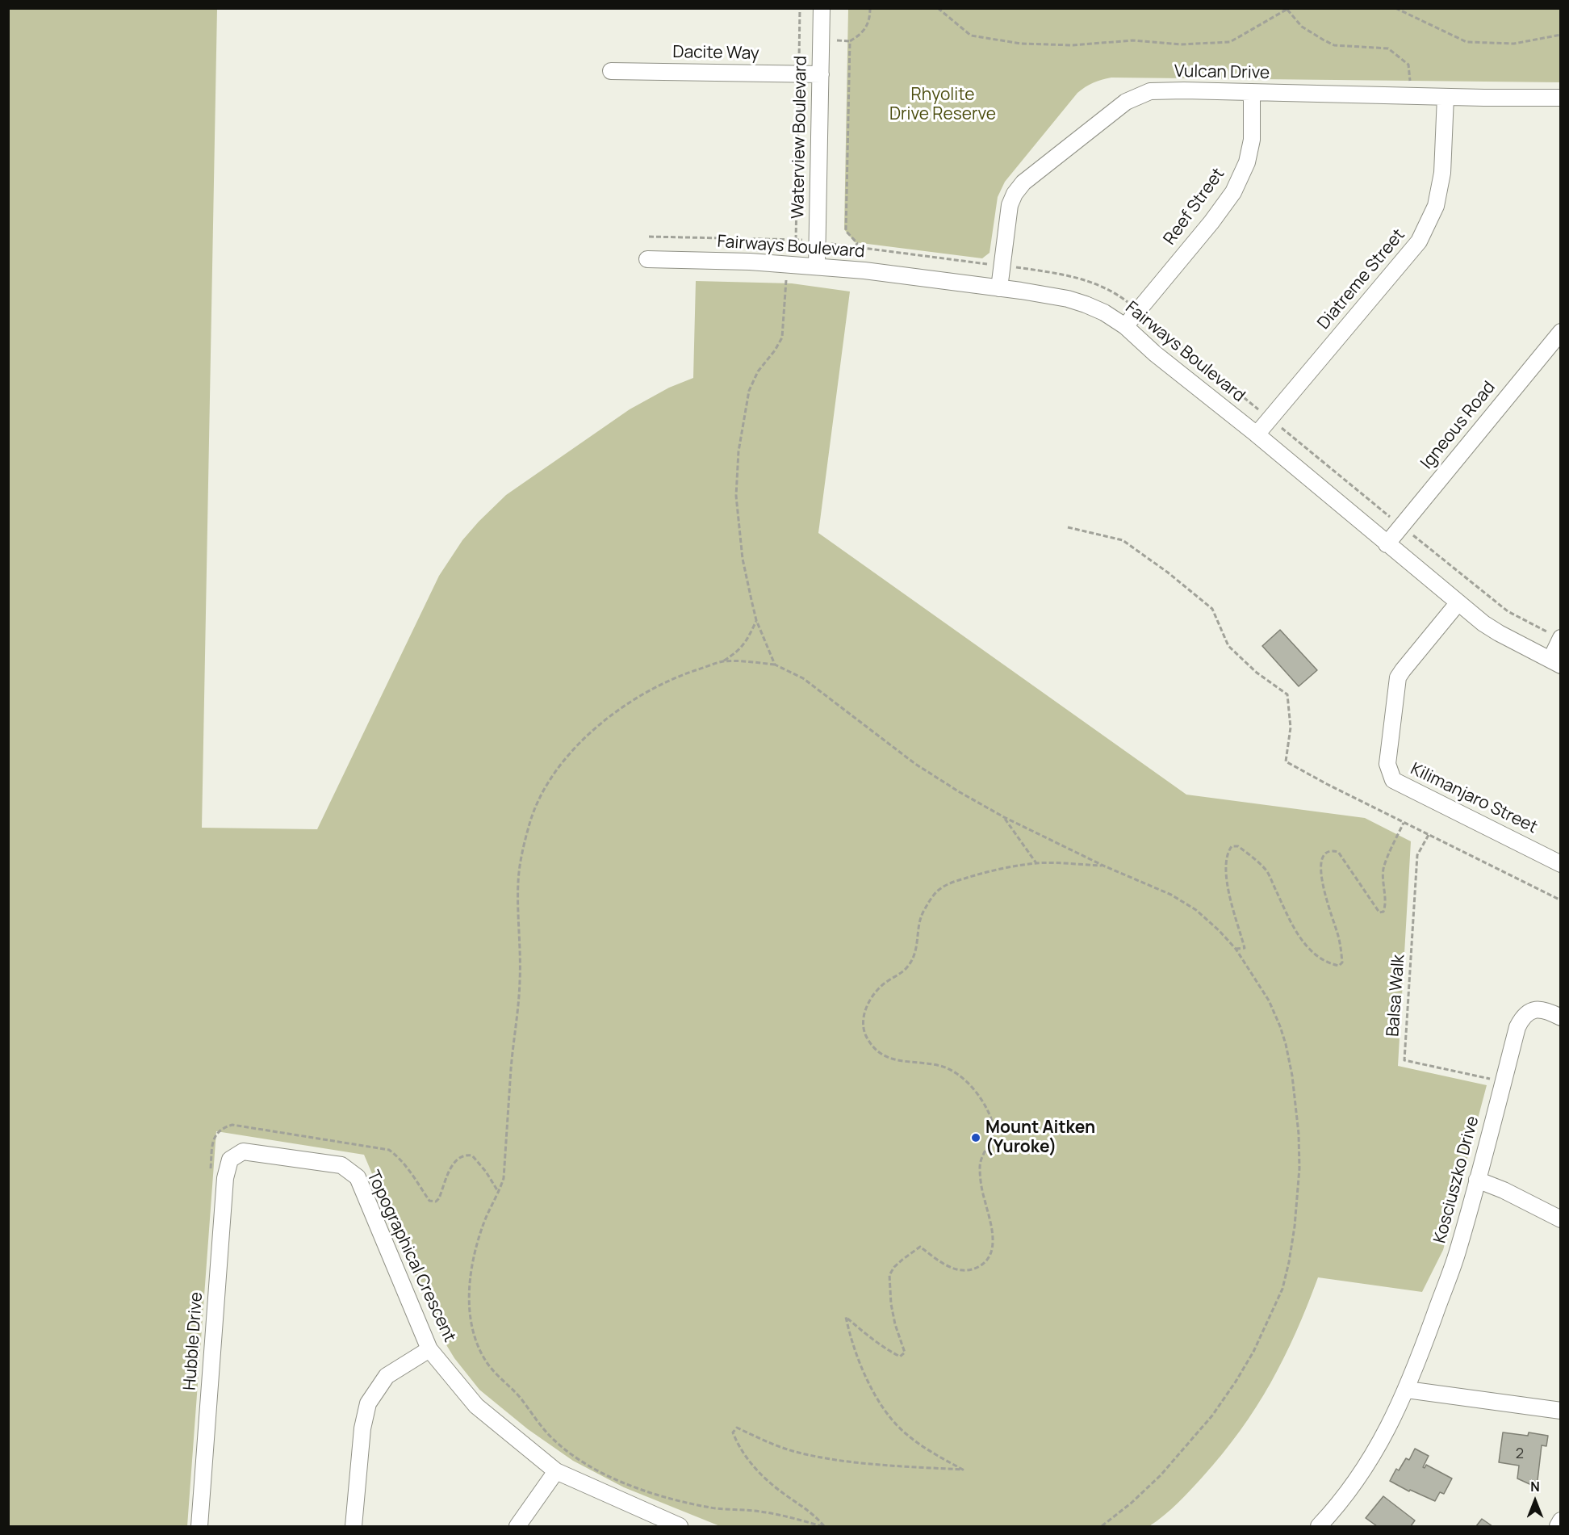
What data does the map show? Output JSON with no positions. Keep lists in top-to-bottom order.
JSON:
{
  "streets": {
    "street": [
      "Dacite Way",
      "Vulcan Drive",
      "Waterview Boulevard",
      "Reef Street",
      "Fairways Boulevard",
      "Diatreme Street",
      "Igneous Road",
      "Kilimanjaro Street",
      "Kosciuszko Drive",
      "Topographical Crescent",
      "Hubble Drive"
    ],
    "path": ["Balsa Walk"]
  },
  "crossings": [
    ["Dacite Way", "Waterview Boulevard"],
    ["Vulcan Drive", "Reef Street"],
    ["Vulcan Drive", "Fairways Boulevard"],
    ["Vulcan Drive", "Diatreme Street"],
    ["Waterview Boulevard", "Fairways Boulevard"],
    ["Reef Street", "Fairways Boulevard"],
    ["Fairways Boulevard", "Diatreme Street"],
    ["Fairways Boulevard", "Igneous Road"],
    ["Fairways Boulevard", "Kilimanjaro Street"],
    ["Balsa Walk", "Kosciuszko Drive"],
    ["Topographical Crescent", "Hubble Drive"]
  ],
  "parks": ["Rhyolite Drive Reserve"],
  "places": ["Mount Aitken (Yuroke)"],
  "house_numbers": ["2"],
  "north": "top"
}
